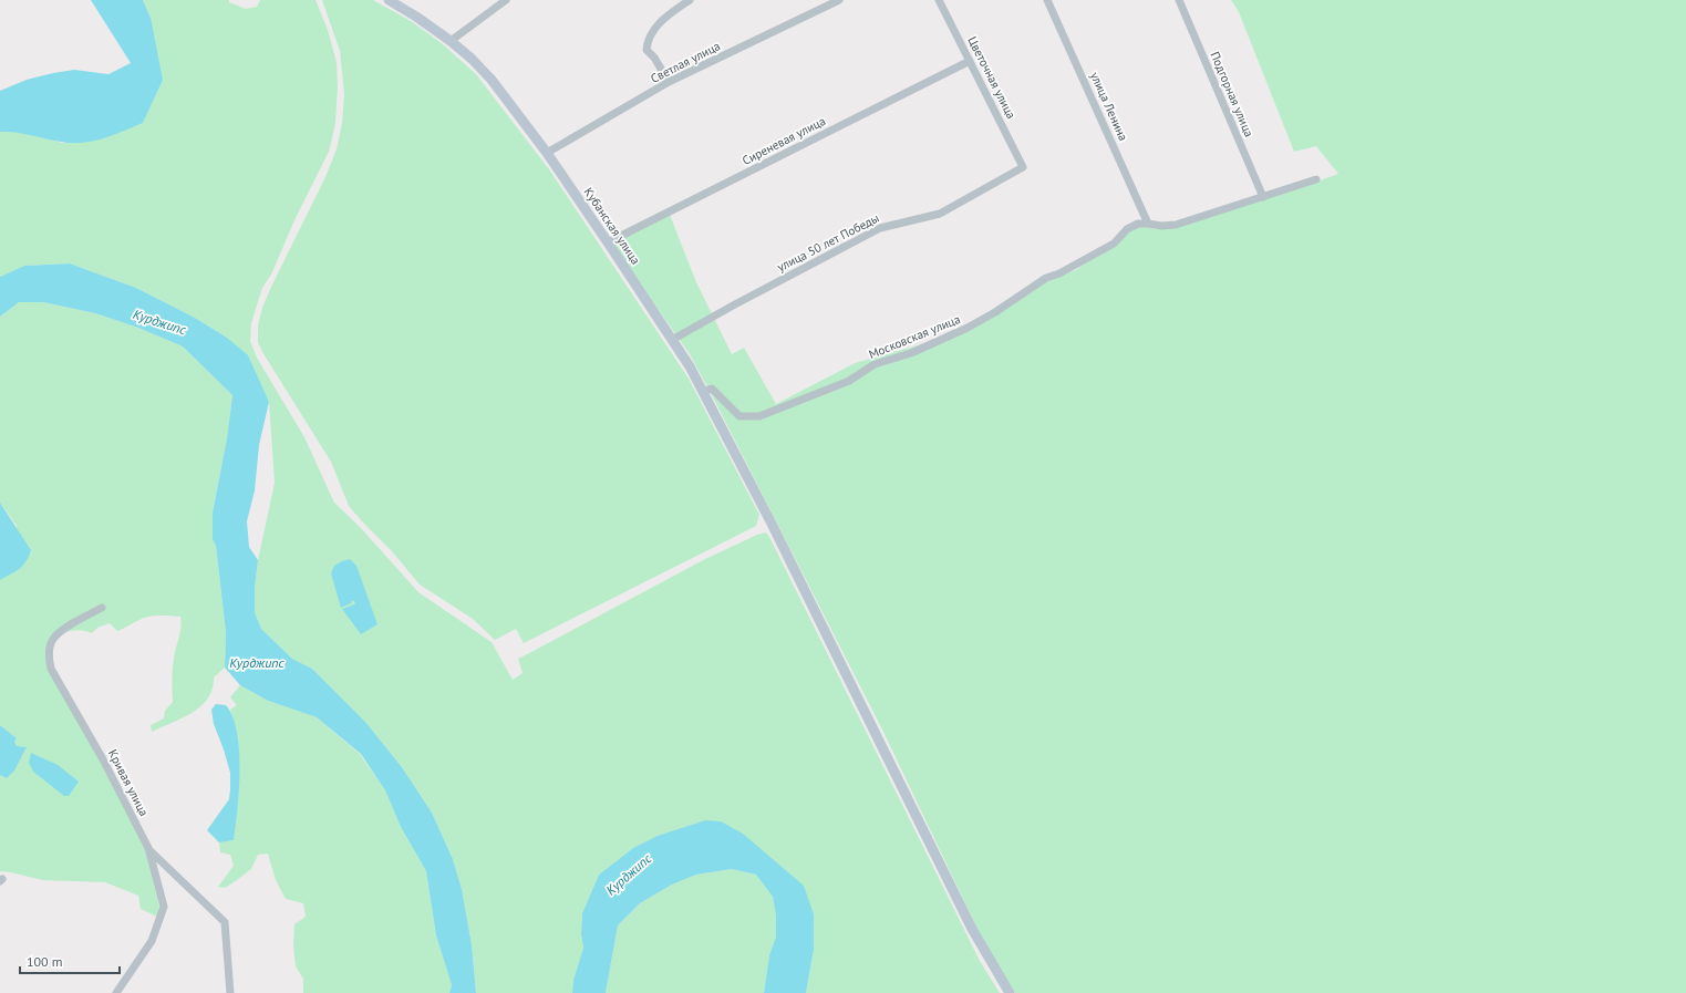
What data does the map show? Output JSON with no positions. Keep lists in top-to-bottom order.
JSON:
{
  "streets": {
    "main road": ["Кубанская улица"],
    "street": [
      "Светлая улица",
      "Цветочная улица",
      "Подгорная улица",
      "улица Ленина",
      "Сиреневая улица",
      "улица 50 лет Победы",
      "Московская улица",
      "Кривая улица"
    ]
  },
  "crossings": [
    ["Светлая улица", "Кубанская улица"],
    ["Цветочная улица", "Сиреневая улица"],
    ["Цветочная улица", "улица 50 лет Победы"],
    ["Подгорная улица", "Московская улица"],
    ["улица Ленина", "Московская улица"],
    ["Сиреневая улица", "Кубанская улица"],
    ["Кубанская улица", "улица 50 лет Победы"],
    ["Кубанская улица", "Московская улица"]
  ],
  "water": ["Курджипс"],
  "scale_bar": "100 m"
}
